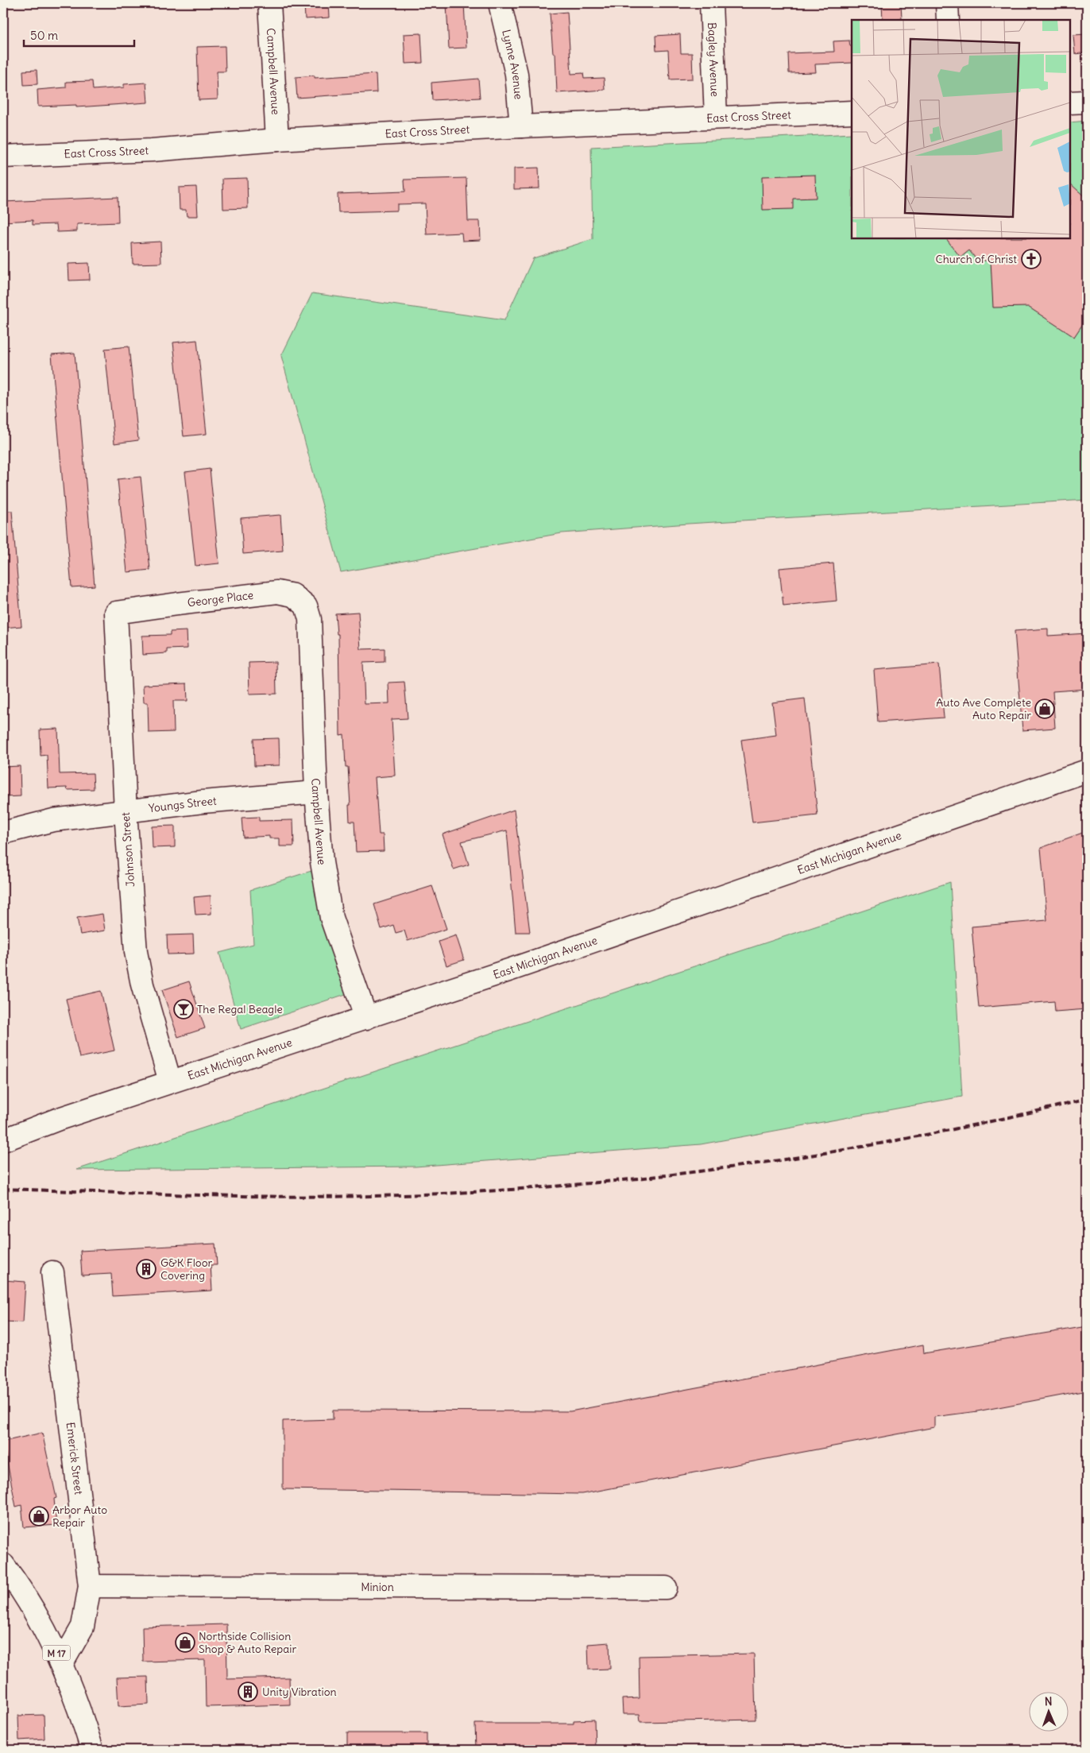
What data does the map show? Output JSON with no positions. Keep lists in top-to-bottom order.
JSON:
{
  "streets": {
    "street": [
      "Bagley Avenue",
      "Lynne Avenue",
      "Campbell Avenue",
      "East Cross Street",
      "George Place",
      "Youngs Street",
      "Johnson Street",
      "East Michigan Avenue",
      "Emerick Street",
      "Minion",
      "M 17"
    ]
  },
  "crossings": [
    ["Bagley Avenue", "East Cross Street"],
    ["Lynne Avenue", "East Cross Street"],
    ["Campbell Avenue", "East Cross Street"],
    ["Campbell Avenue", "George Place"],
    ["Campbell Avenue", "Youngs Street"],
    ["Campbell Avenue", "East Michigan Avenue"],
    ["George Place", "Johnson Street"],
    ["Youngs Street", "Johnson Street"],
    ["Johnson Street", "East Michigan Avenue"],
    ["Emerick Street", "Minion"],
    ["Emerick Street", "M 17"]
  ],
  "places": {
    "church": ["Church of Christ"],
    "shop": ["Auto Ave Complete Auto Repair", "Arbor Auto Repair", "Northside Collision Shop & Auto Repair"],
    "bar": ["The Regal Beagle"],
    "building": ["G&K Floor Covering", "Unity Vibration"]
  },
  "scale_bar": "50 m",
  "north": "top"
}
